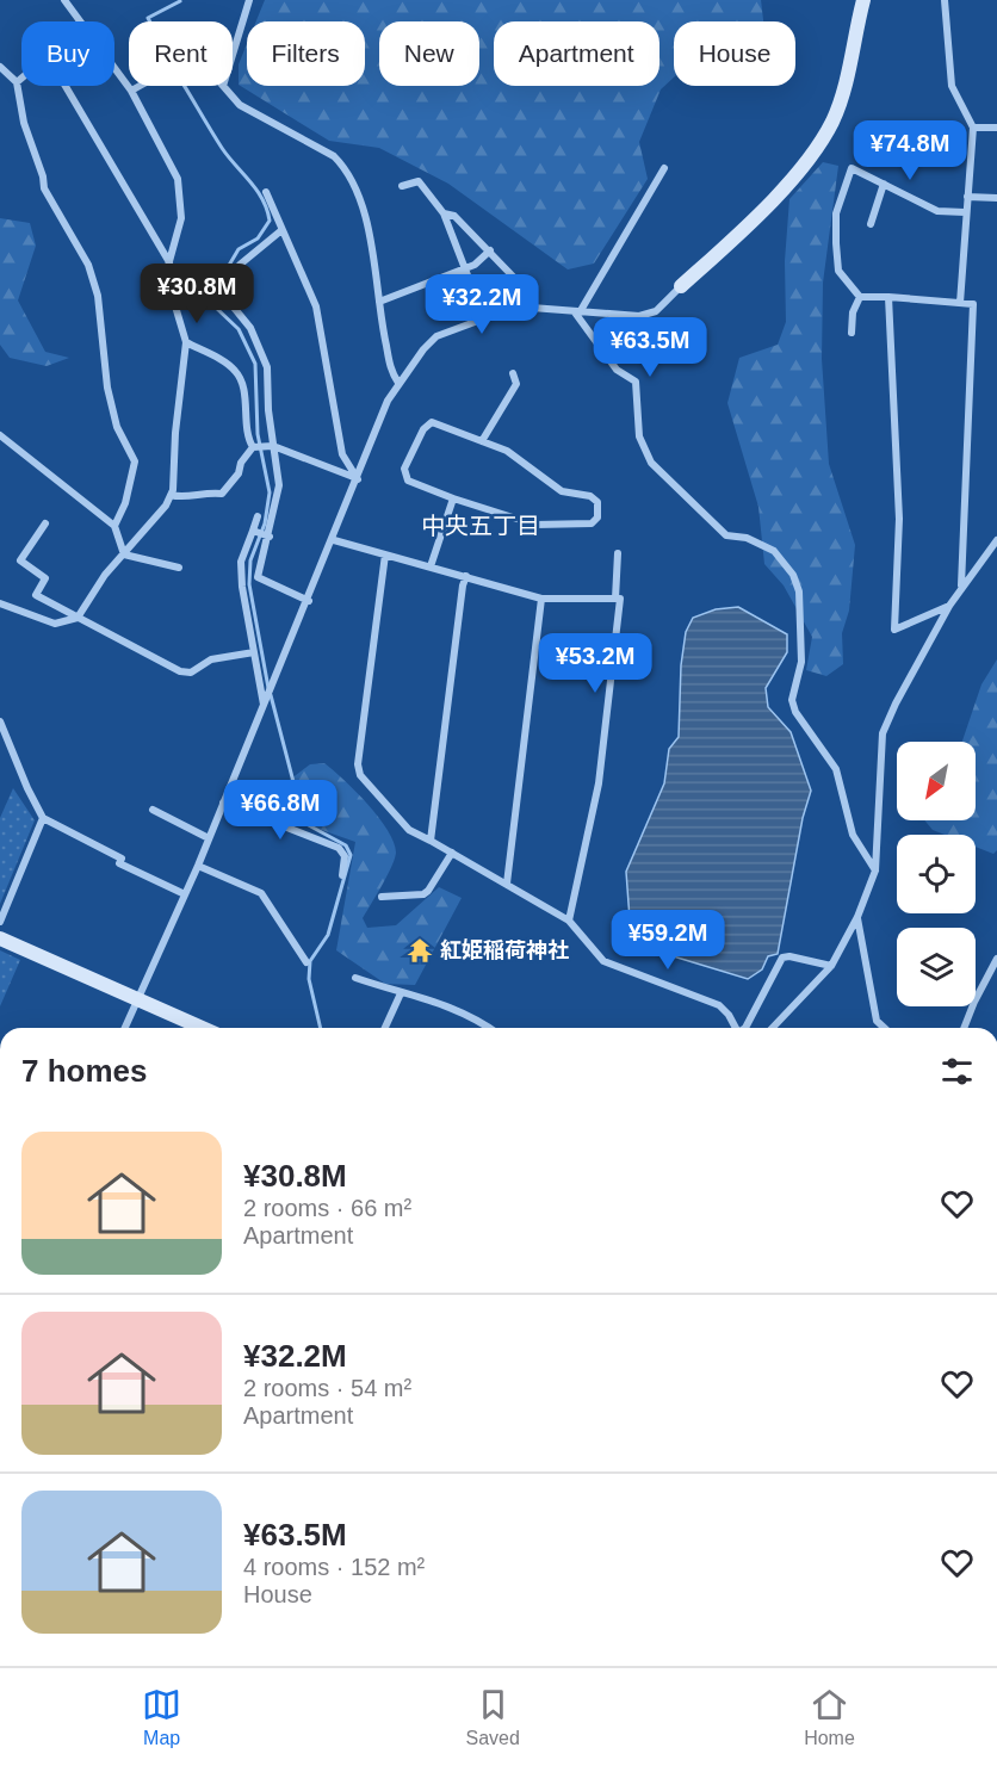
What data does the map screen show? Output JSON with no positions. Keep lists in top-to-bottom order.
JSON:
{
  "districts": ["中央五丁目"],
  "places": {
    "temple": ["紅姫稲荷神社"]
  },
  "north": "bottom left",
  "page": {
    "chip": [
      "Buy",
      "Rent",
      "Filters",
      "New",
      "Apartment",
      "House"
    ],
    "price": [
      "¥74.8M",
      "¥30.8M",
      "¥32.2M",
      "¥63.5M",
      "¥53.2M",
      "¥66.8M",
      "¥59.2M"
    ],
    "heading": "7 homes",
    "list": [
      {
        "name": "¥30.8M",
        "note": "2 rooms · 66 m² · Apartment"
      },
      {
        "name": "¥32.2M",
        "note": "2 rooms · 54 m² · Apartment"
      },
      {
        "name": "¥63.5M",
        "note": "4 rooms · 152 m² · House"
      }
    ],
    "tabs": ["Map", "Saved", "Home"]
  }
}
